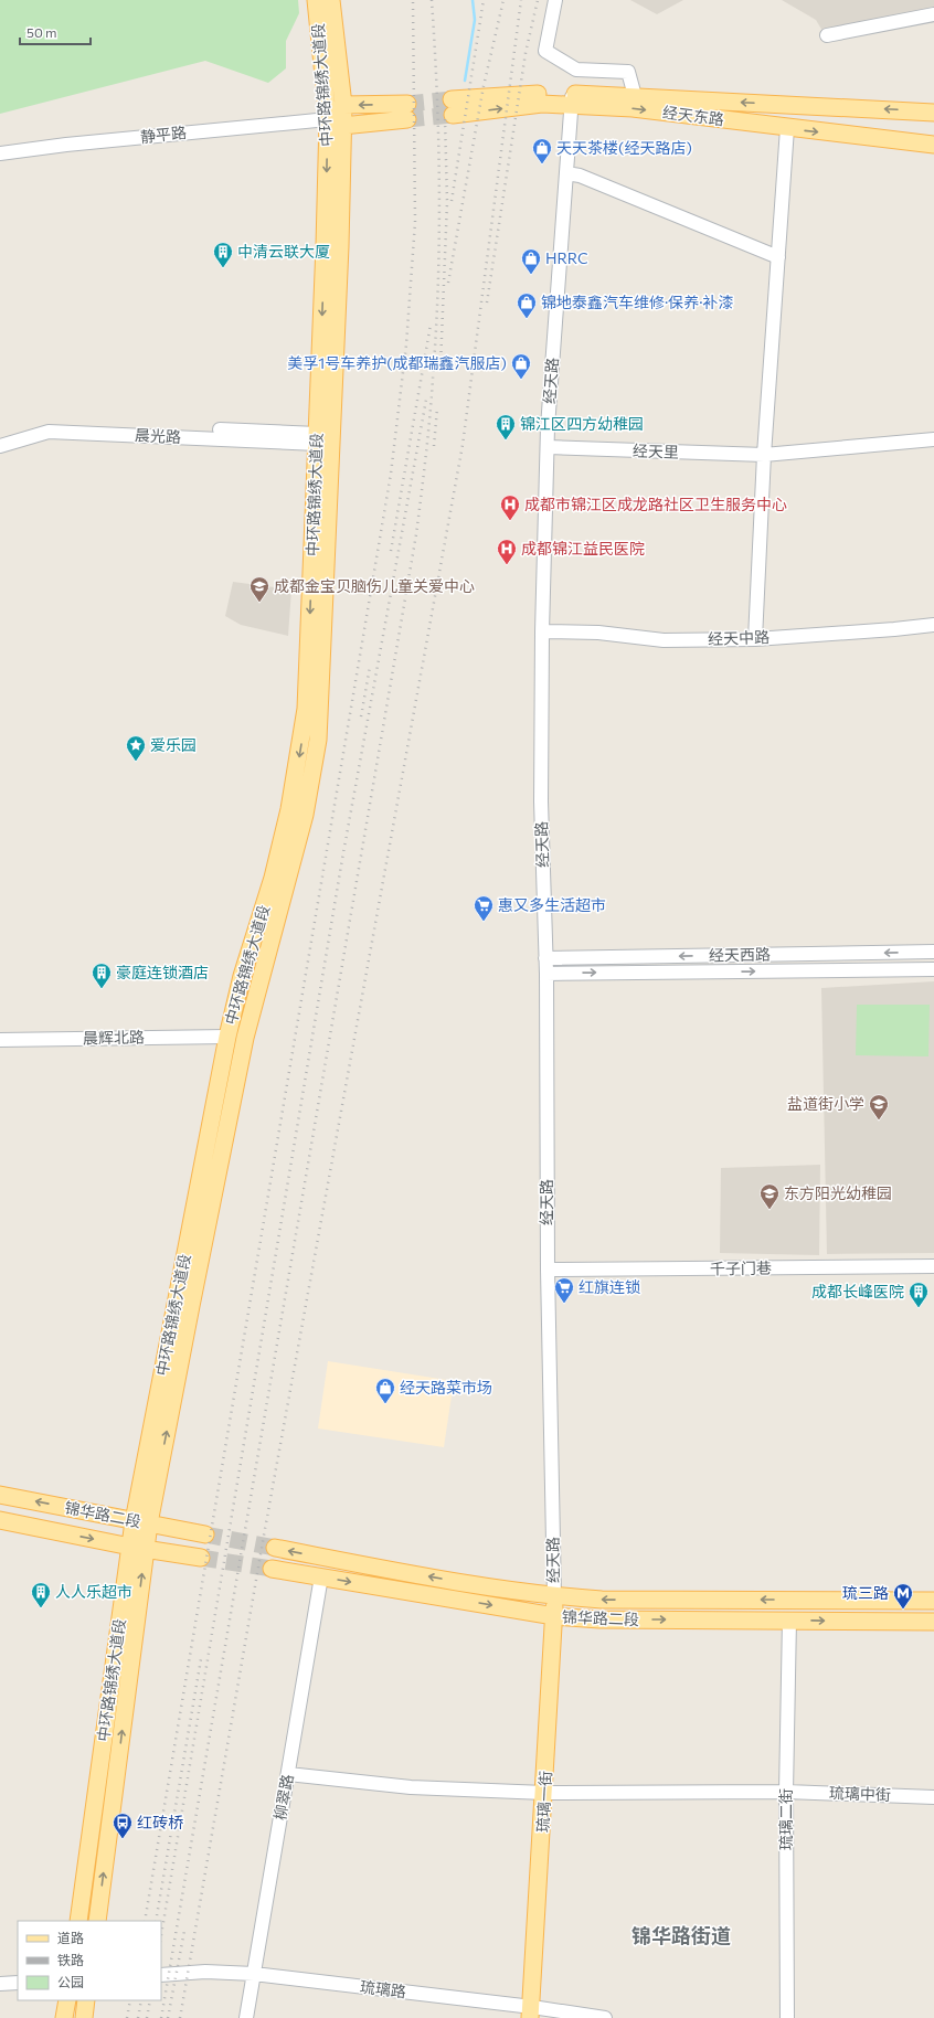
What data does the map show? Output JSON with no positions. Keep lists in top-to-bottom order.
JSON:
{
  "streets": {
    "main road": [
      "中环路锦绣大道段",
      "经天东路",
      "锦华路二段",
      "琉璃一街"
    ],
    "street": [
      "静平路",
      "经天路",
      "晨光路",
      "经天里",
      "经天中路",
      "经天西路",
      "晨辉北路",
      "千子门巷",
      "琉璃中街",
      "柳翠路",
      "琉璃二街",
      "琉璃路"
    ]
  },
  "crossings": [
    ["中环路锦绣大道段", "静平路"],
    ["中环路锦绣大道段", "晨光路"],
    ["中环路锦绣大道段", "晨辉北路"],
    ["中环路锦绣大道段", "锦华路二段"],
    ["经天东路", "经天路"],
    ["经天路", "经天里"],
    ["经天路", "经天中路"],
    ["经天路", "经天西路"],
    ["经天路", "千子门巷"],
    ["经天路", "锦华路二段"],
    ["经天路", "琉璃一街"],
    ["锦华路二段", "柳翠路"],
    ["锦华路二段", "琉璃一街"],
    ["锦华路二段", "琉璃二街"],
    ["琉璃中街", "柳翠路"],
    ["琉璃中街", "琉璃一街"],
    ["琉璃中街", "琉璃二街"],
    ["柳翠路", "琉璃路"],
    ["琉璃一街", "琉璃路"]
  ],
  "districts": ["锦华路街道"],
  "places": {
    "shop": [
      "天天茶楼(经天路店)",
      "HRRC",
      "锦地泰鑫汽车维修·保养·补漆",
      "美孚1号车养护(成都瑞鑫汽服店)",
      "经天路菜市场"
    ],
    "building": [
      "中清云联大厦",
      "锦江区四方幼稚园",
      "豪庭连锁酒店",
      "成都长峰医院",
      "人人乐超市"
    ],
    "hospital": ["成都市锦江区成龙路社区卫生服务中心", "成都锦江益民医院"],
    "school or university": ["成都金宝贝脑伤儿童关爱中心", "盐道街小学", "东方阳光幼稚园"],
    "place": ["爱乐园"],
    "supermarket": ["惠又多生活超市", "红旗连锁"],
    "metro station": ["琉三路"],
    "bus stop": ["红砖桥"]
  },
  "legend": ["道路", "铁路", "公园"],
  "scale_bar": "50 m"
}
